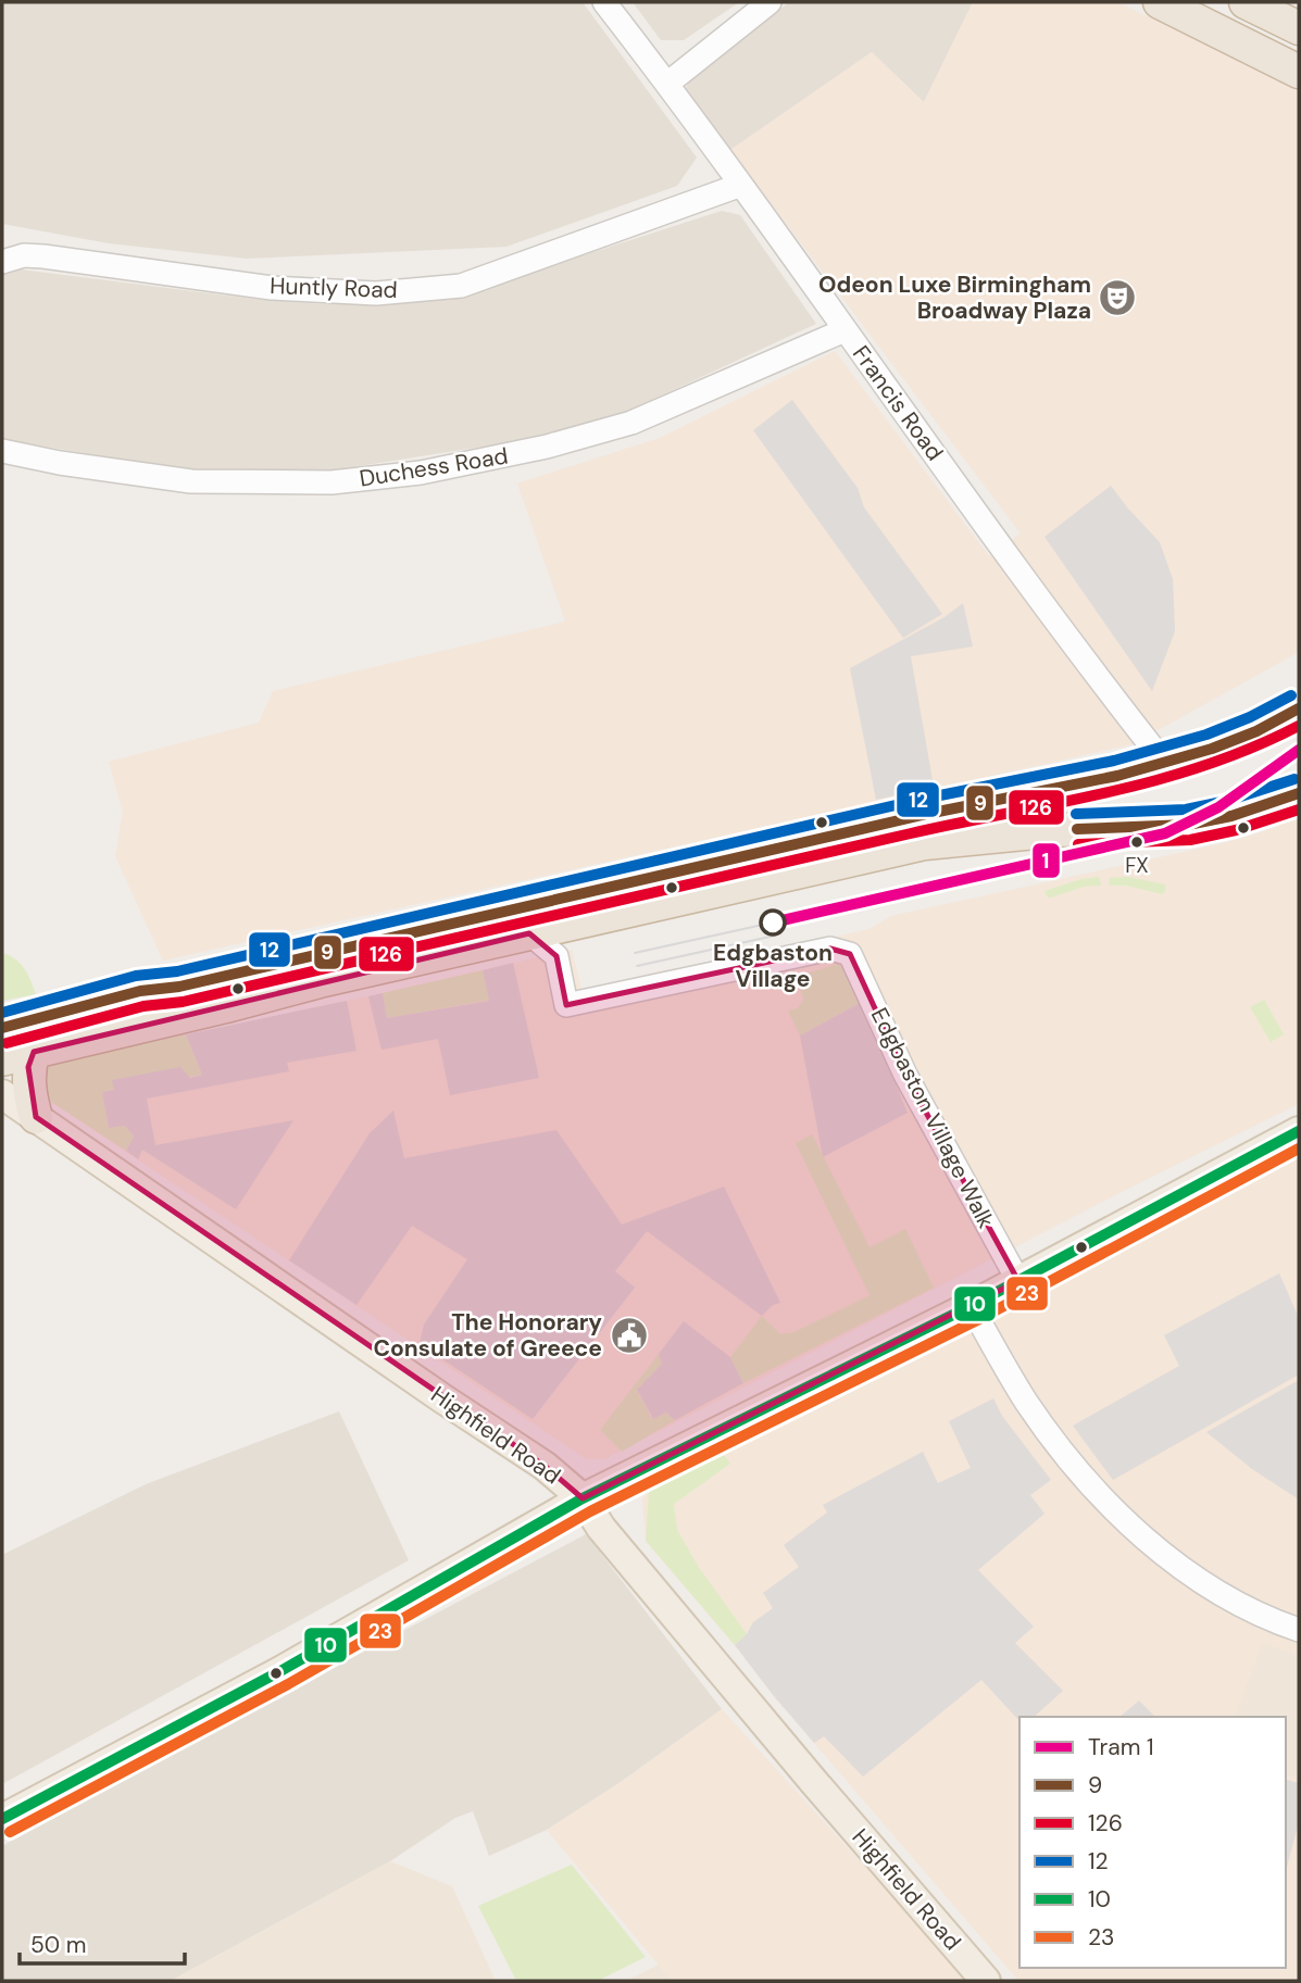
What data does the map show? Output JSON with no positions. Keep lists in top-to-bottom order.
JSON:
{
  "streets": {
    "main road": ["Highfield Road"],
    "street": [
      "Huntly Road",
      "Francis Road",
      "Duchess Road",
      "Edgbaston Village Walk"
    ]
  },
  "crossings": [
    ["Huntly Road", "Francis Road"],
    ["Francis Road", "Duchess Road"]
  ],
  "places": {
    "theatre": ["Odeon Luxe Birmingham Broadway Plaza"],
    "other": ["FX", "Edgbaston Village"],
    "public building": ["The Honorary Consulate of Greece"]
  },
  "lines": [
    "transit line 12",
    "transit line 9",
    "transit line 126",
    "tram line 1",
    "transit line 10",
    "transit line 23"
  ],
  "legend": [
    "Tram 1",
    "9",
    "126",
    "12",
    "10",
    "23"
  ],
  "scale_bar": "50 m"
}
